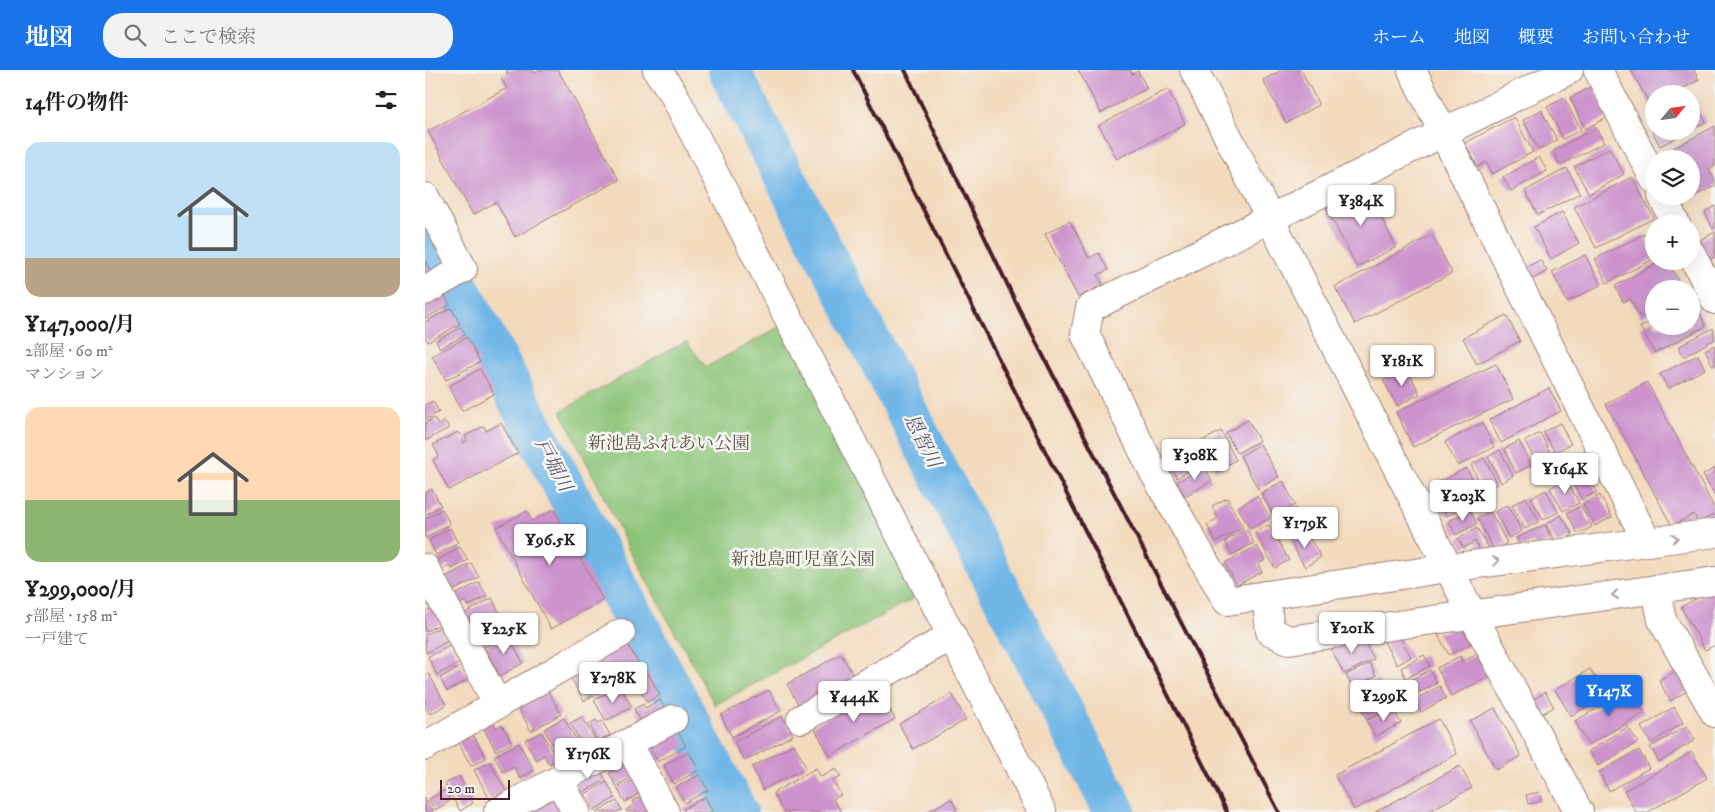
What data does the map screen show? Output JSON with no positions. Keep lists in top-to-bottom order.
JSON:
{
  "water": ["恩智川", "戸堀川"],
  "parks": ["新池島ふれあい公園", "新池島町児童公園"],
  "scale_bar": "20 m",
  "north": "top right",
  "page": {
    "header": "地図",
    "search": "ここで検索",
    "nav": [
      "ホーム",
      "地図",
      "概要",
      "お問い合わせ"
    ],
    "heading": "14件の物件",
    "map_buttons": ["+", "−"],
    "list": [
      {
        "name": "¥147,000/月",
        "note": "2部屋 · 60 m² · マンション"
      },
      {
        "name": "¥299,000/月",
        "note": "5部屋 · 158 m² · 一戸建て"
      }
    ],
    "price": [
      "¥384K",
      "¥181K",
      "¥308K",
      "¥164K",
      "¥203K",
      "¥179K",
      "¥96.5K",
      "¥201K",
      "¥225K",
      "¥278K",
      "¥147K",
      "¥299K",
      "¥444K",
      "¥176K"
    ],
    "scale": "20 m"
  }
}
